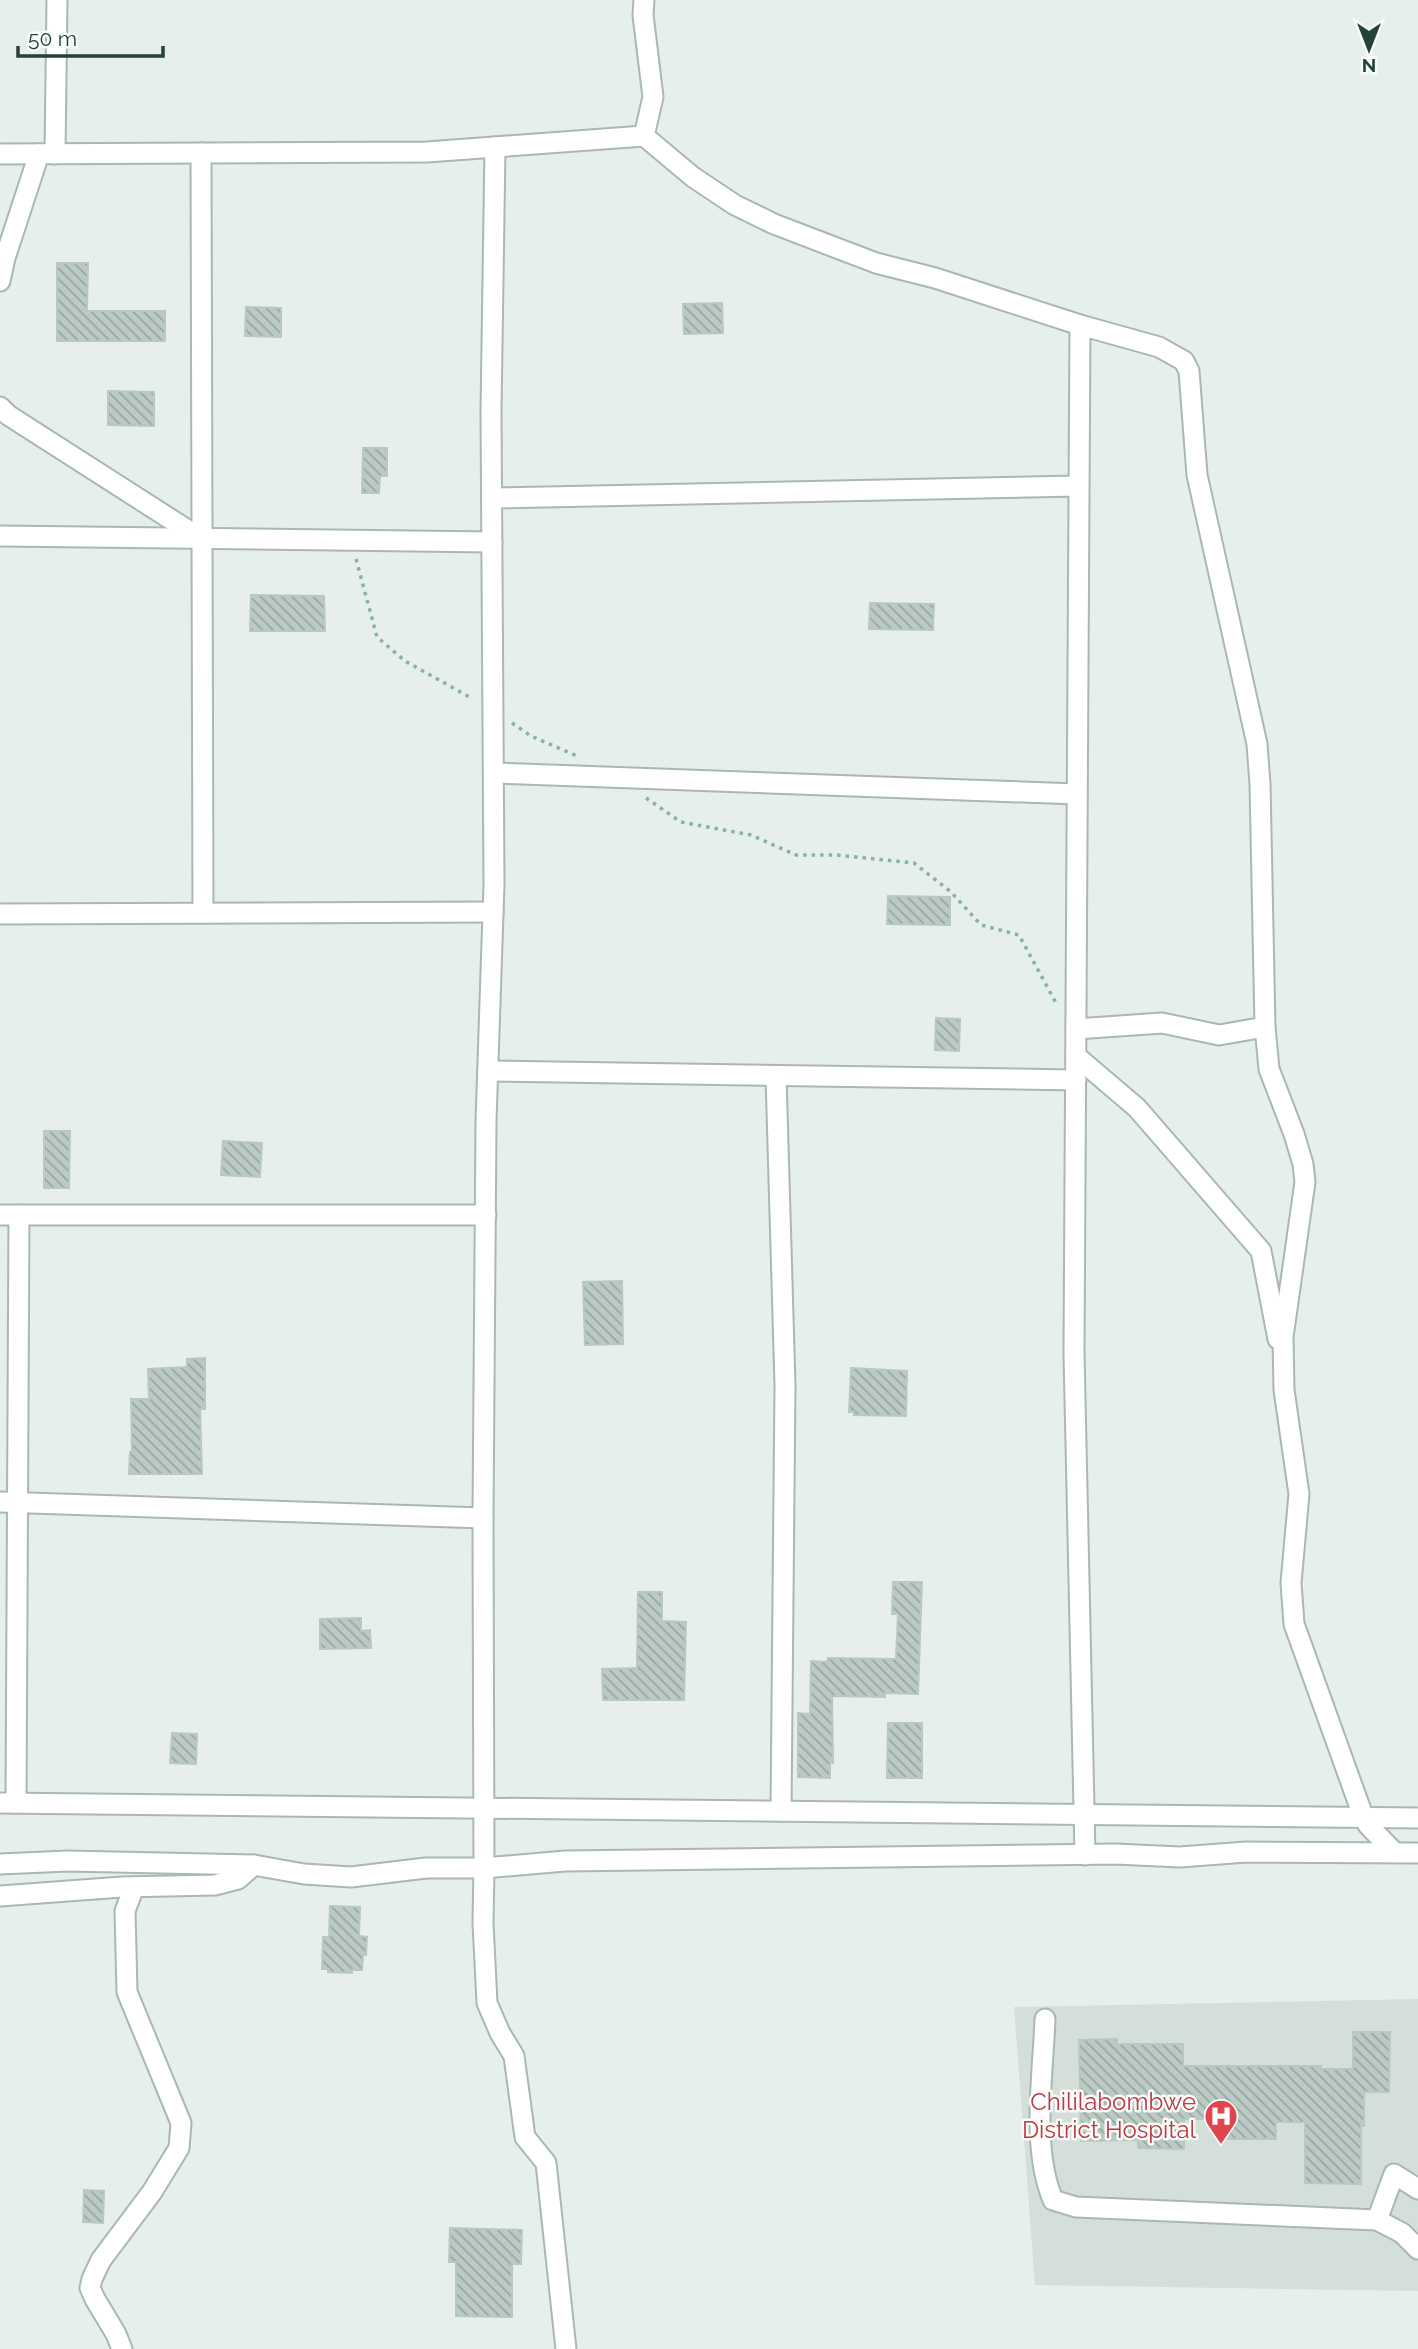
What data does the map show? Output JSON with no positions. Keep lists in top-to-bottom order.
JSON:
{
  "places": {
    "hospital": ["Chililabombwe District Hospital"]
  },
  "scale_bar": "50 m",
  "north": "bottom"
}
